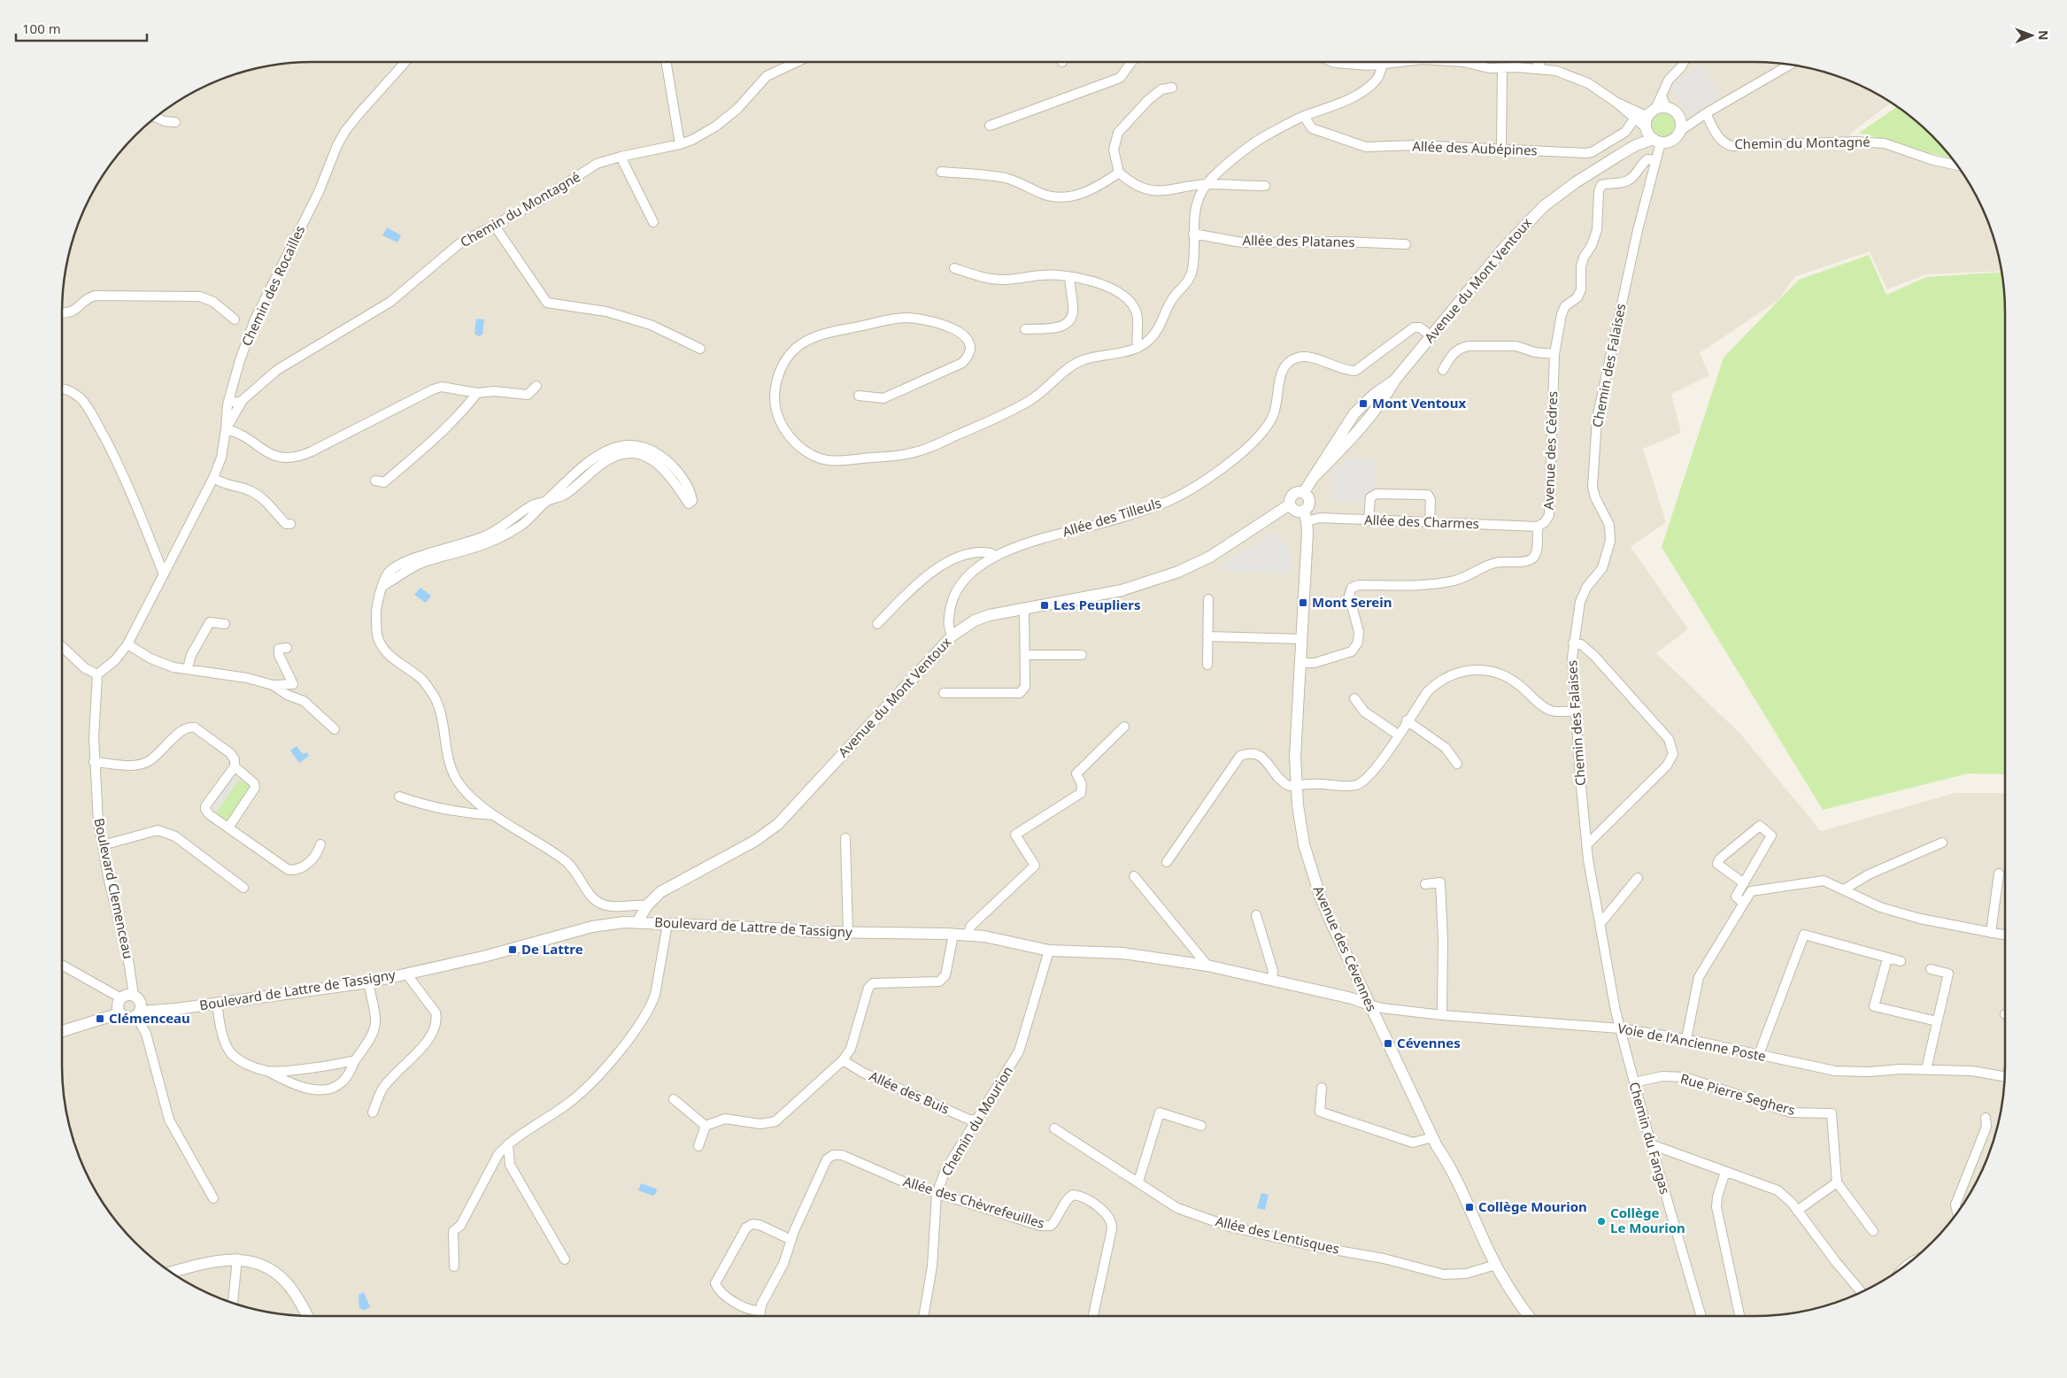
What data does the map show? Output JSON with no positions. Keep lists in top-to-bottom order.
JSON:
{
  "streets": {
    "street": [
      "Chemin du Montagné",
      "Allée des Aubépines",
      "Allée des Platanes",
      "Avenue du Mont Ventoux",
      "Chemin des Rocailles",
      "Chemin des Falaises",
      "Avenue des Cèdres",
      "Allée des Tilleuls",
      "Allée des Charmes",
      "Boulevard Clemenceau",
      "Boulevard de Lattre de Tassigny",
      "Avenue des Cévennes",
      "Voie de l'Ancienne Poste",
      "Allée des Buis",
      "Rue Pierre Seghers",
      "Chemin du Mourion",
      "Chemin du Fangas",
      "Allée des Chèvrefeuilles",
      "Allée des Lentisques"
    ]
  },
  "crossings": [
    ["Chemin du Montagné", "Chemin des Rocailles"],
    ["Avenue du Mont Ventoux", "Chemin des Falaises"],
    ["Avenue du Mont Ventoux", "Allée des Tilleuls"],
    ["Avenue du Mont Ventoux", "Allée des Charmes"],
    ["Avenue du Mont Ventoux", "Boulevard de Lattre de Tassigny"],
    ["Avenue du Mont Ventoux", "Avenue des Cévennes"],
    ["Chemin des Rocailles", "Boulevard Clemenceau"],
    ["Chemin des Falaises", "Avenue des Cèdres"],
    ["Chemin des Falaises", "Voie de l'Ancienne Poste"],
    ["Chemin des Falaises", "Chemin du Fangas"],
    ["Avenue des Cèdres", "Allée des Charmes"],
    ["Avenue des Cèdres", "Avenue des Cévennes"],
    ["Allée des Charmes", "Avenue des Cévennes"],
    ["Boulevard Clemenceau", "Boulevard de Lattre de Tassigny"],
    ["Boulevard de Lattre de Tassigny", "Avenue des Cévennes"],
    ["Boulevard de Lattre de Tassigny", "Voie de l'Ancienne Poste"],
    ["Boulevard de Lattre de Tassigny", "Chemin du Mourion"],
    ["Avenue des Cévennes", "Voie de l'Ancienne Poste"],
    ["Avenue des Cévennes", "Allée des Lentisques"],
    ["Voie de l'Ancienne Poste", "Chemin du Fangas"],
    ["Allée des Buis", "Chemin du Mourion"],
    ["Rue Pierre Seghers", "Chemin du Fangas"],
    ["Chemin du Mourion", "Allée des Chèvrefeuilles"]
  ],
  "places": {
    "transit": [
      "Mont Ventoux",
      "Mont Serein",
      "Les Peupliers",
      "De Lattre",
      "Clémenceau",
      "Cévennes",
      "Collège Mourion"
    ],
    "other": ["Collège Le Mourion"]
  },
  "scale_bar": "100 m",
  "north": "right"
}
